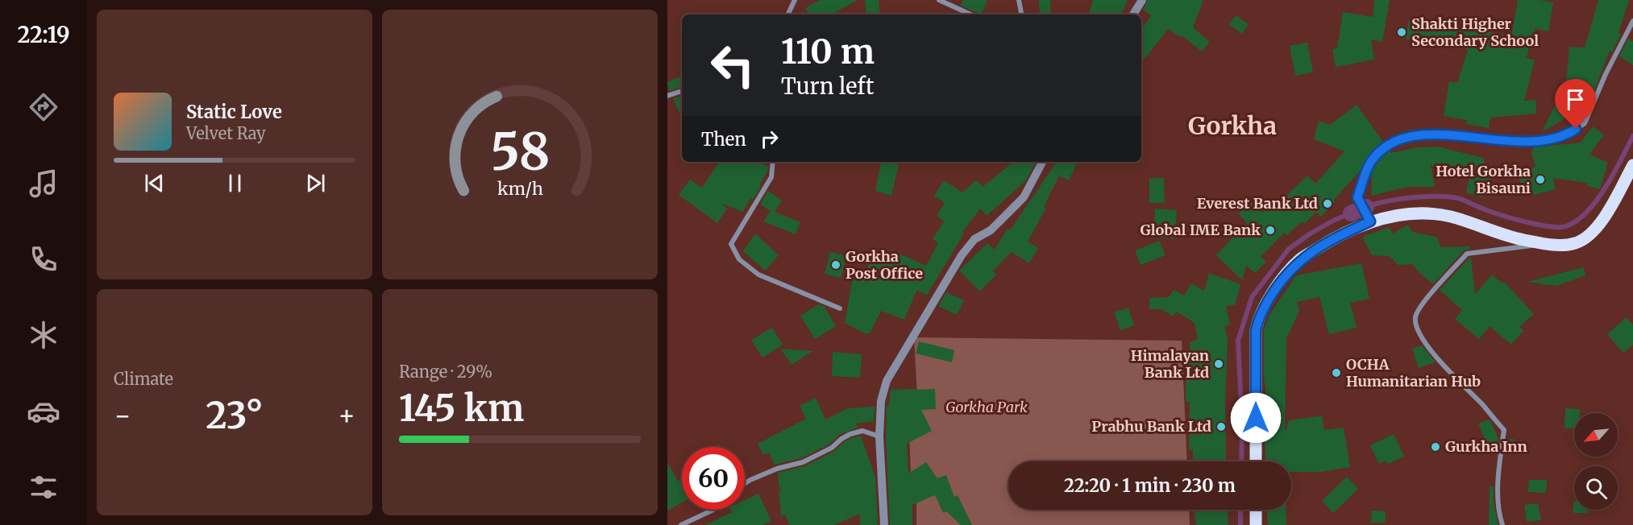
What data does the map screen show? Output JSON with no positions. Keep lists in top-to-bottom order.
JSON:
{
  "districts": ["Gorkha"],
  "parks": ["Gorkha Park"],
  "places": [
    "Shakti Higher Secondary School",
    "Hotel Gorkha Bisauni",
    "Everest Bank Ltd",
    "Global IME Bank",
    "Gorkha Post Office",
    "Himalayan Bank Ltd",
    "OCHA Humanitarian Hub",
    "Prabhu Bank Ltd",
    "Gurkha Inn"
  ],
  "north": "bottom left",
  "page": {
    "tabs": "22:19",
    "turn": ["110 m", "Turn left"],
    "song": ["Static Love", "Velvet Ray"],
    "then": "Then",
    "tile": [
      "Climate",
      ["Range · 29%", "145 km"]
    ],
    "heat": ["−", "23°", "+"],
    "limit": "60",
    "trip": "22:20 · 1 min · 230 m",
    "gauge": ["58", "km/h"]
  }
}
